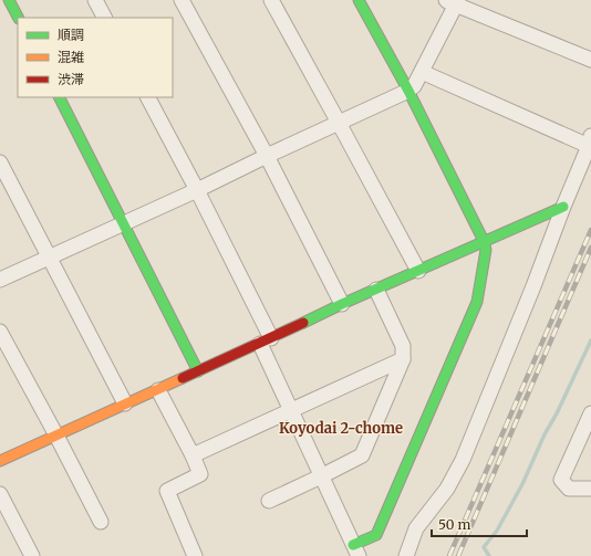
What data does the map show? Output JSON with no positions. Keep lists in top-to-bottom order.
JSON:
{
  "districts": ["Koyodai 2-chome"],
  "legend": ["順調", "混雑", "渋滞"],
  "scale_bar": "50 m"
}
